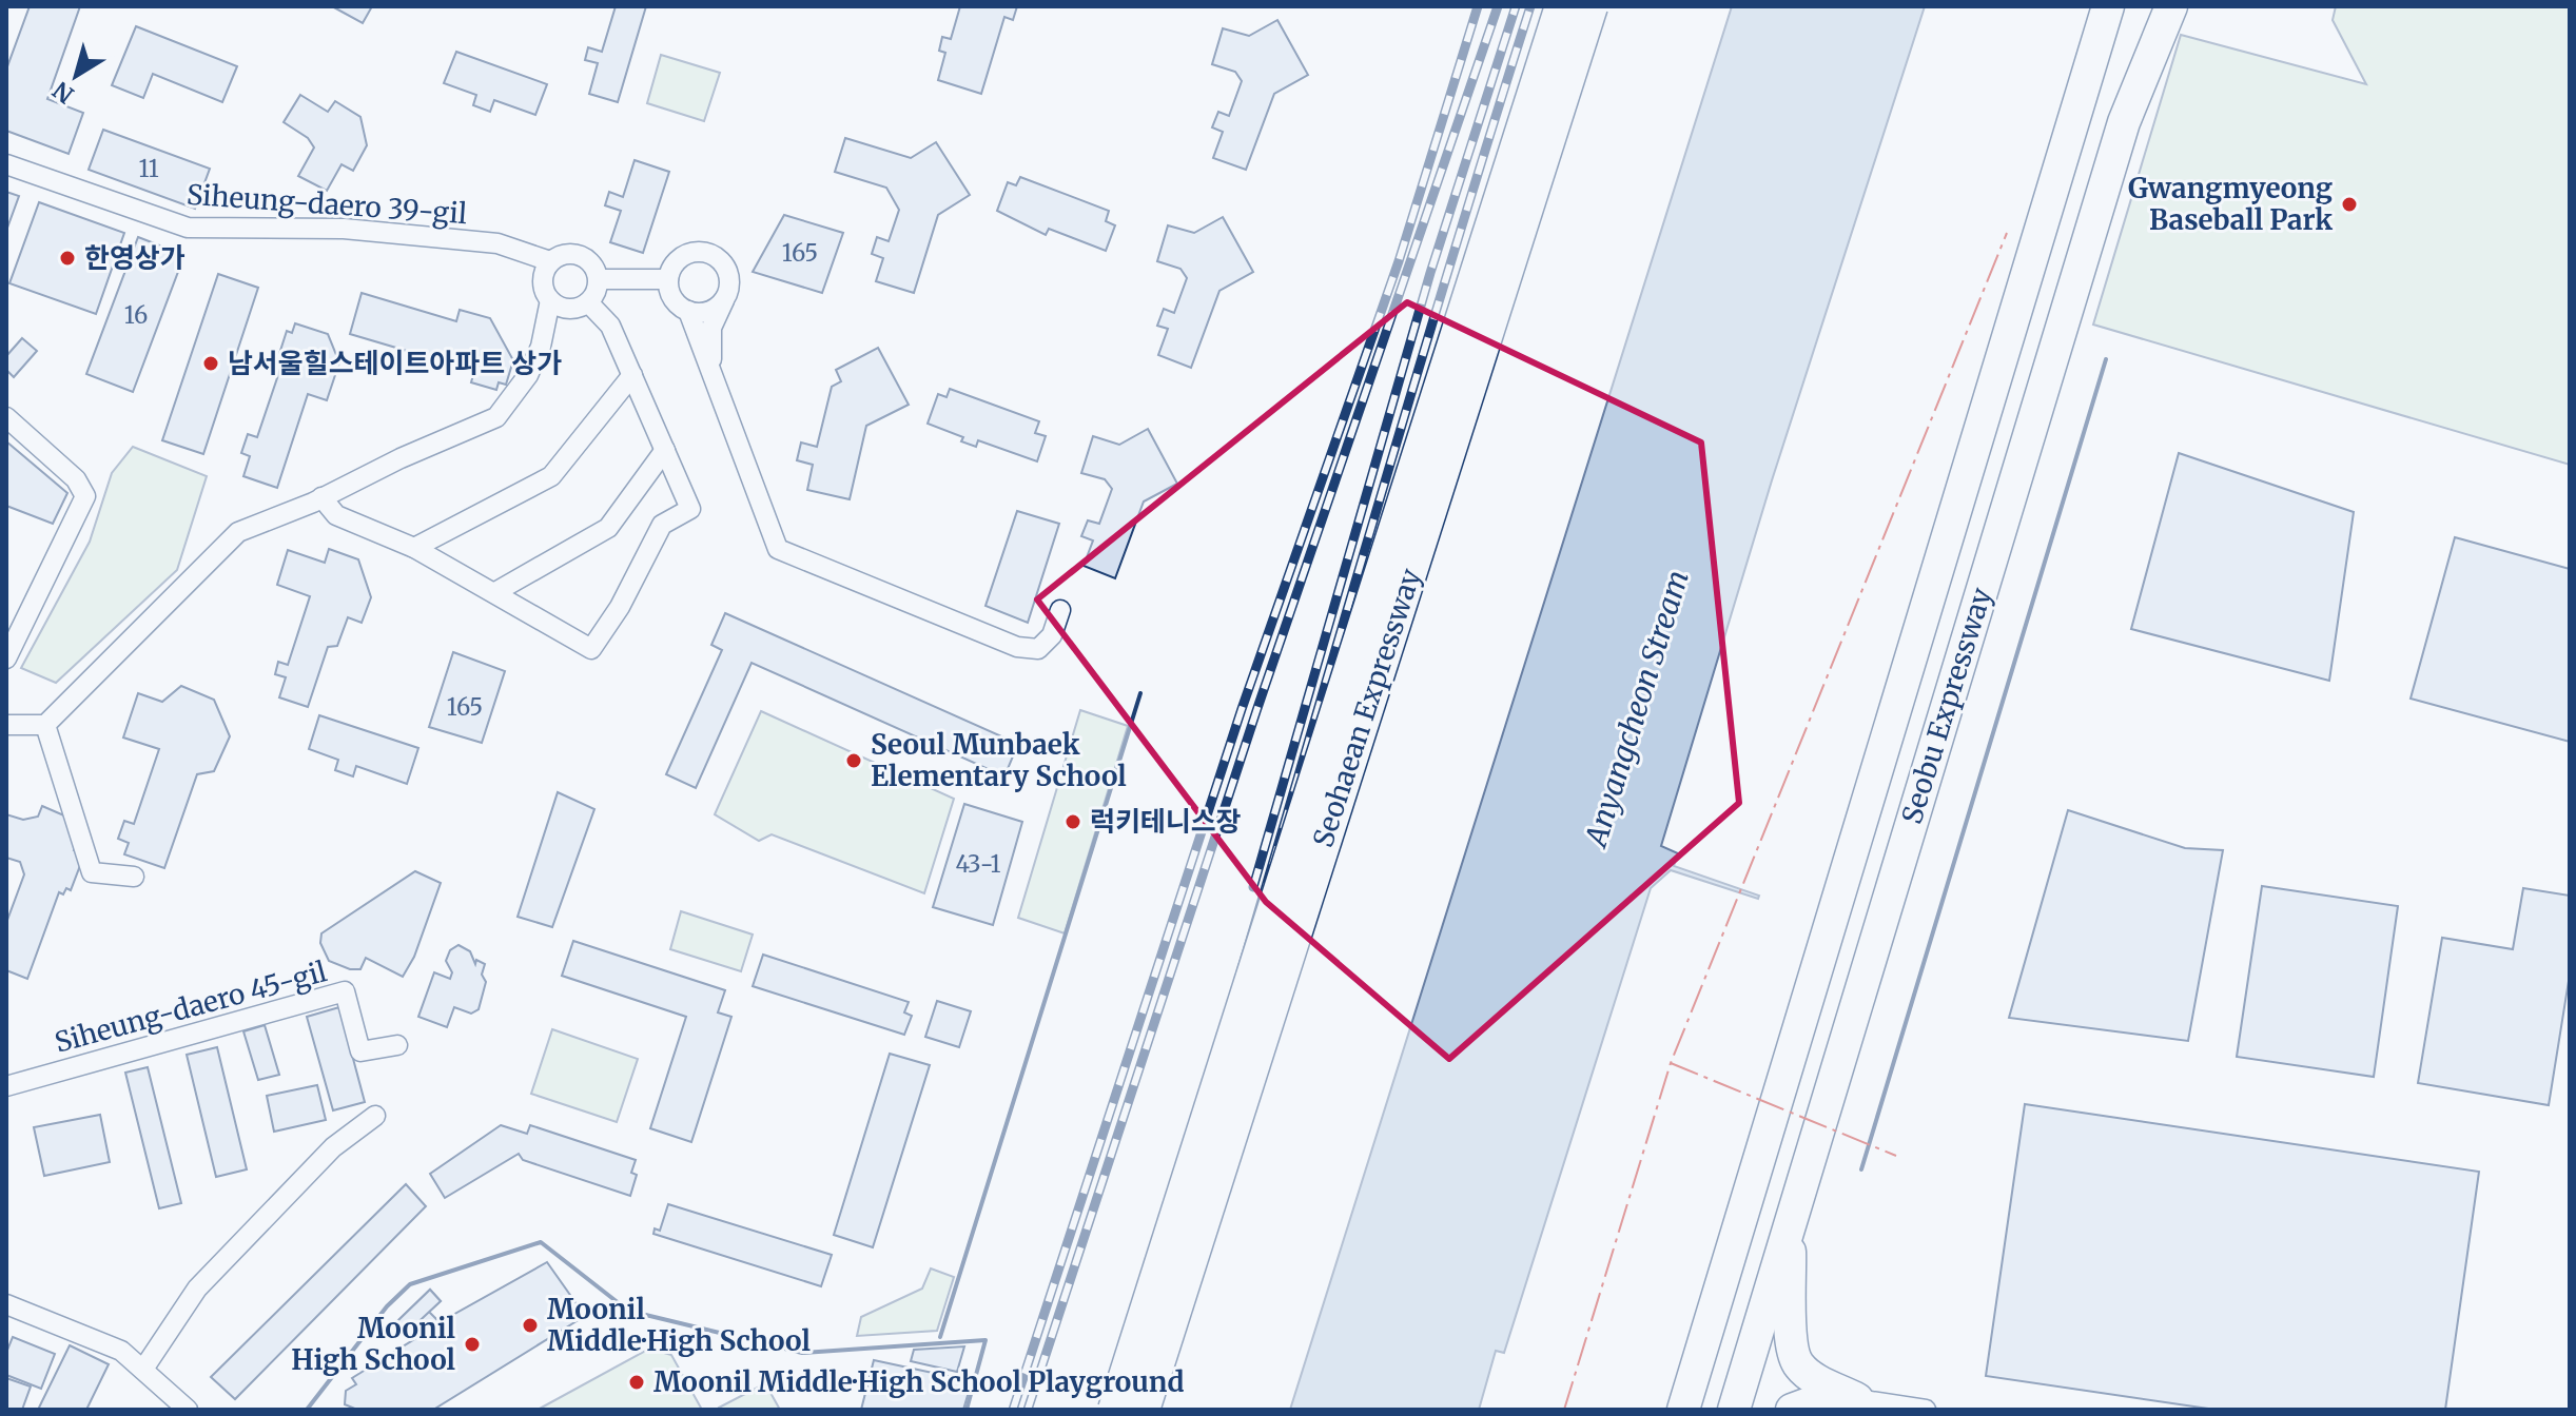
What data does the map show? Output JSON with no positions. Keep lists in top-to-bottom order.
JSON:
{
  "streets": {
    "highway": ["Seobu Expressway", "Seohaean Expressway"],
    "street": ["Siheung-daero 39-gil", "Siheung-daero 45-gil"]
  },
  "water": ["Anyangcheon Stream"],
  "places": [
    "Gwangmyeong Baseball Park",
    "한영상가",
    "남서울힐스테이트아파트 상가",
    "Seoul Munbaek Elementary School",
    "럭키테니스장",
    "Moonil Middle·High School",
    "Moonil High School",
    "Moonil Middle·High School Playground"
  ],
  "house_numbers": [
    "11",
    "165",
    "16",
    "165",
    "43-1"
  ],
  "north": "bottom left"
}
